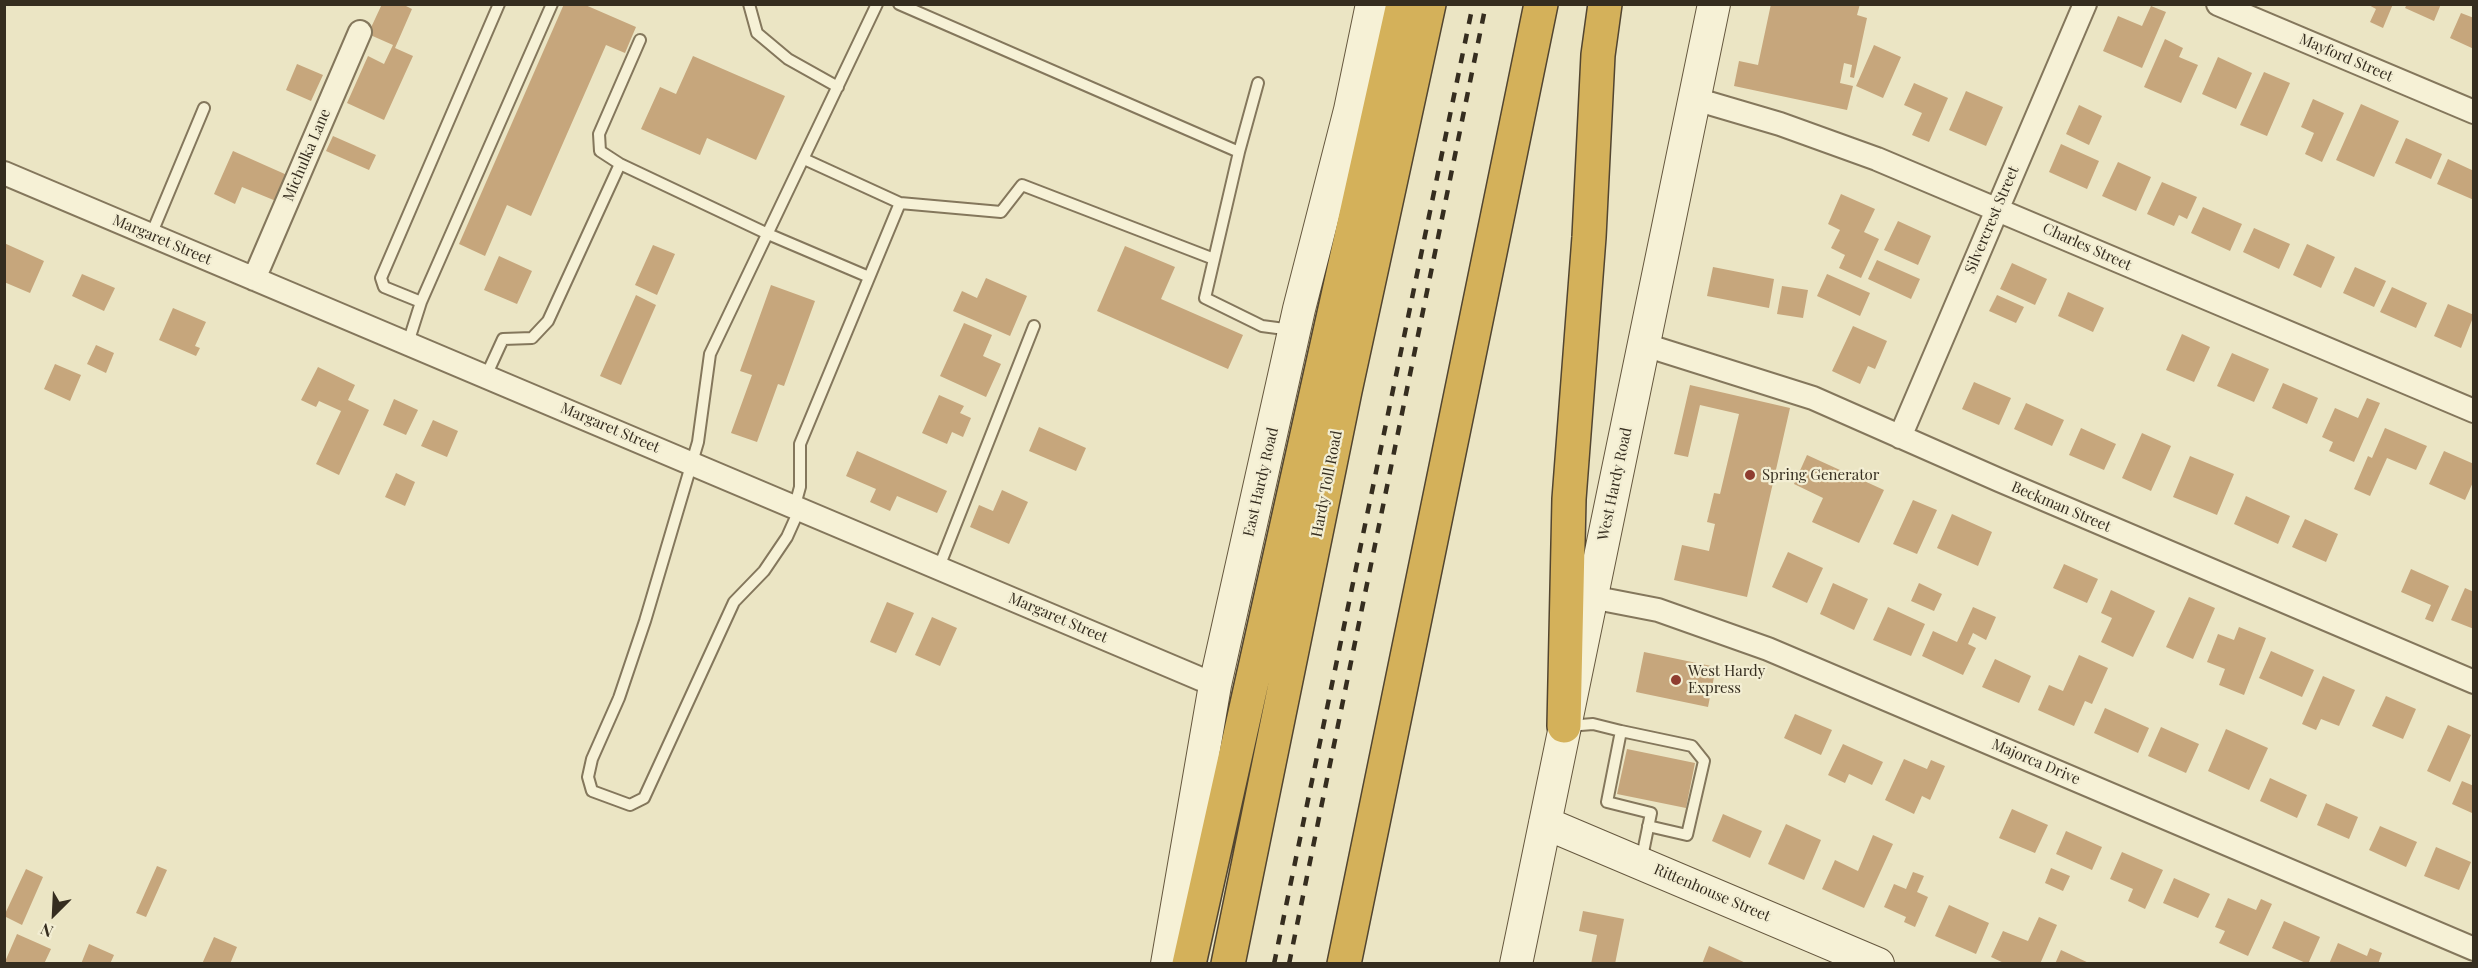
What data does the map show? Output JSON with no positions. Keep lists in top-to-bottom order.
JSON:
{
  "streets": {
    "highway": ["Hardy Toll Road"],
    "main road": ["East Hardy Road", "West Hardy Road", "Rittenhouse Street"],
    "street": [
      "Mayford Street",
      "Michulka Lane",
      "Silvercrest Street",
      "Margaret Street",
      "Charles Street",
      "Beckman Street",
      "Majorca Drive"
    ]
  },
  "crossings": [
    ["Michulka Lane", "Margaret Street"],
    ["Silvercrest Street", "Charles Street"],
    ["Silvercrest Street", "Beckman Street"],
    ["Margaret Street", "East Hardy Road"],
    ["Charles Street", "West Hardy Road"],
    ["West Hardy Road", "Beckman Street"],
    ["West Hardy Road", "Majorca Drive"],
    ["West Hardy Road", "Rittenhouse Street"]
  ],
  "places": ["Spring Generator", "West Hardy Express"],
  "north": "bottom left"
}
